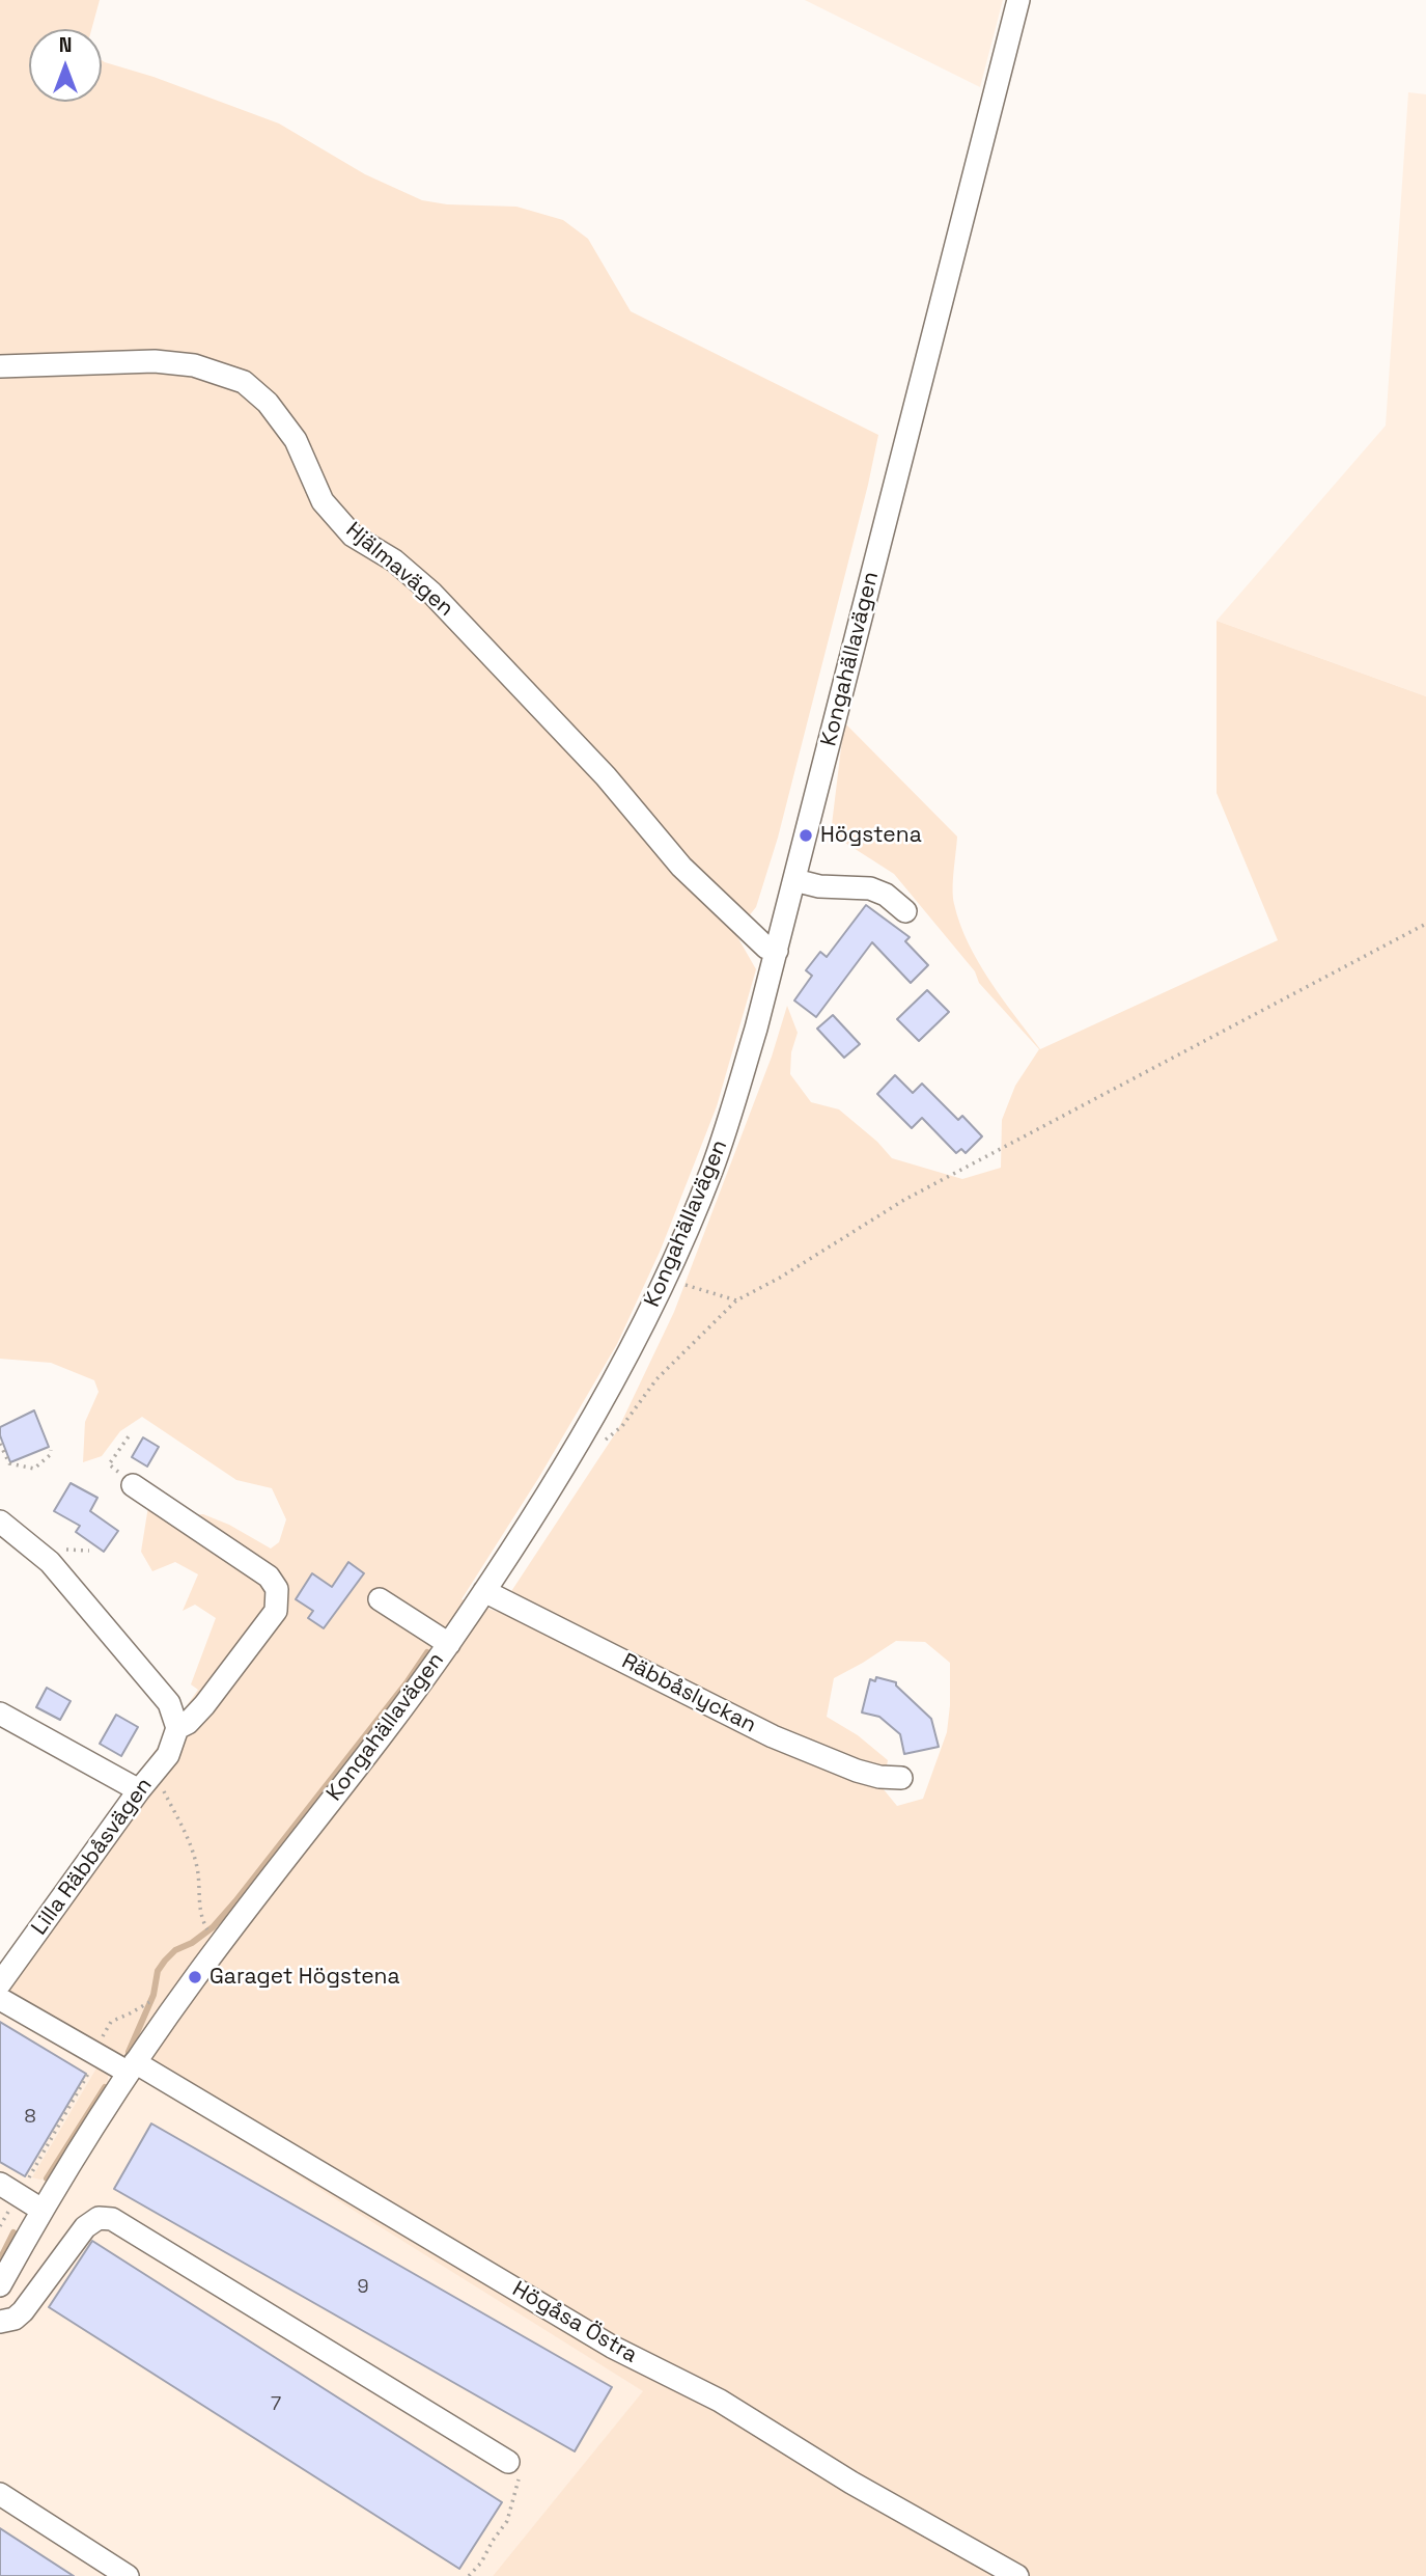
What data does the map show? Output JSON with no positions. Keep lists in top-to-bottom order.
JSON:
{
  "streets": {
    "street": [
      "Hjälmavägen",
      "Kongahällavägen",
      "Räbbåslyckan",
      "Lilla Räbbåsvägen",
      "Högåsa Östra"
    ]
  },
  "crossings": [
    ["Hjälmavägen", "Kongahällavägen"],
    ["Kongahällavägen", "Räbbåslyckan"],
    ["Kongahällavägen", "Högåsa Östra"]
  ],
  "places": ["Högstena", "Garaget Högstena"],
  "house_numbers": ["8", "9", "7"],
  "north": "top"
}
